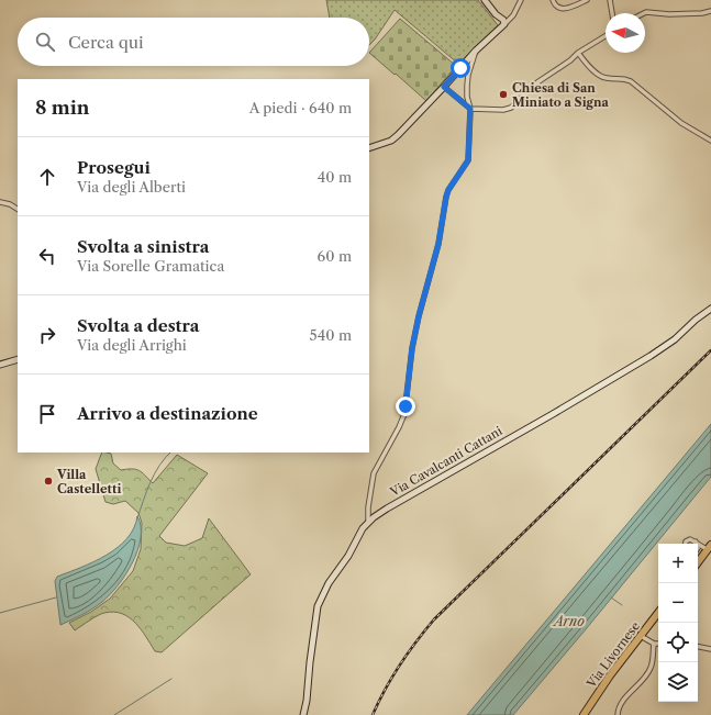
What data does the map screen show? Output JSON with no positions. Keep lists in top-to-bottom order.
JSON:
{
  "streets": {
    "main road": ["Via Livornese"],
    "street": ["Via Cavalcanti Cattani"]
  },
  "water": ["Arno"],
  "places": ["Chiesa di San Miniato a Signa", "Villa Castelletti"],
  "north": "left",
  "page": {
    "search": "Cerca qui",
    "heading": ["8 min", "A piedi · 640 m"],
    "list": [
      ["Prosegui", "Via degli Alberti", "40 m"],
      ["Svolta a sinistra", "Via Sorelle Gramatica", "60 m"],
      ["Svolta a destra", "Via degli Arrighi", "540 m"],
      "Arrivo a destinazione"
    ],
    "map_buttons": ["+", "−"]
  }
}
